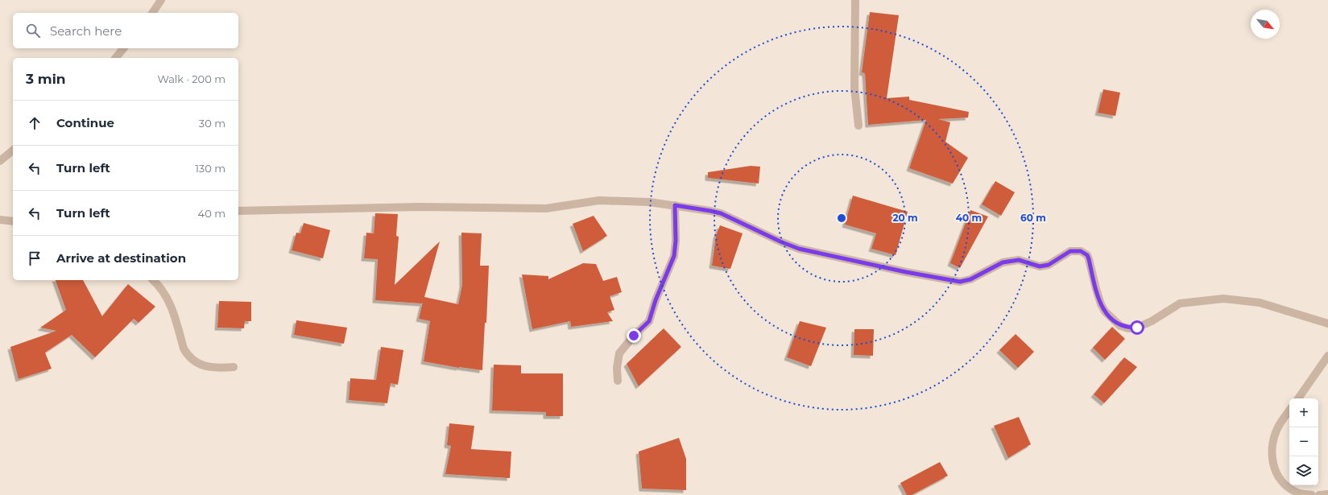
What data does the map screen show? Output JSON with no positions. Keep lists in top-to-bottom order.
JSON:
{
  "north": "bottom right",
  "page": {
    "search": "Search here",
    "heading": ["3 min", "Walk · 200 m"],
    "list": [
      ["Continue", "30 m"],
      ["Turn left", "130 m"],
      ["Turn left", "40 m"],
      "Arrive at destination"
    ],
    "map_buttons": ["+", "−"]
  },
  "rings": ["20 m", "40 m", "60 m"]
}
